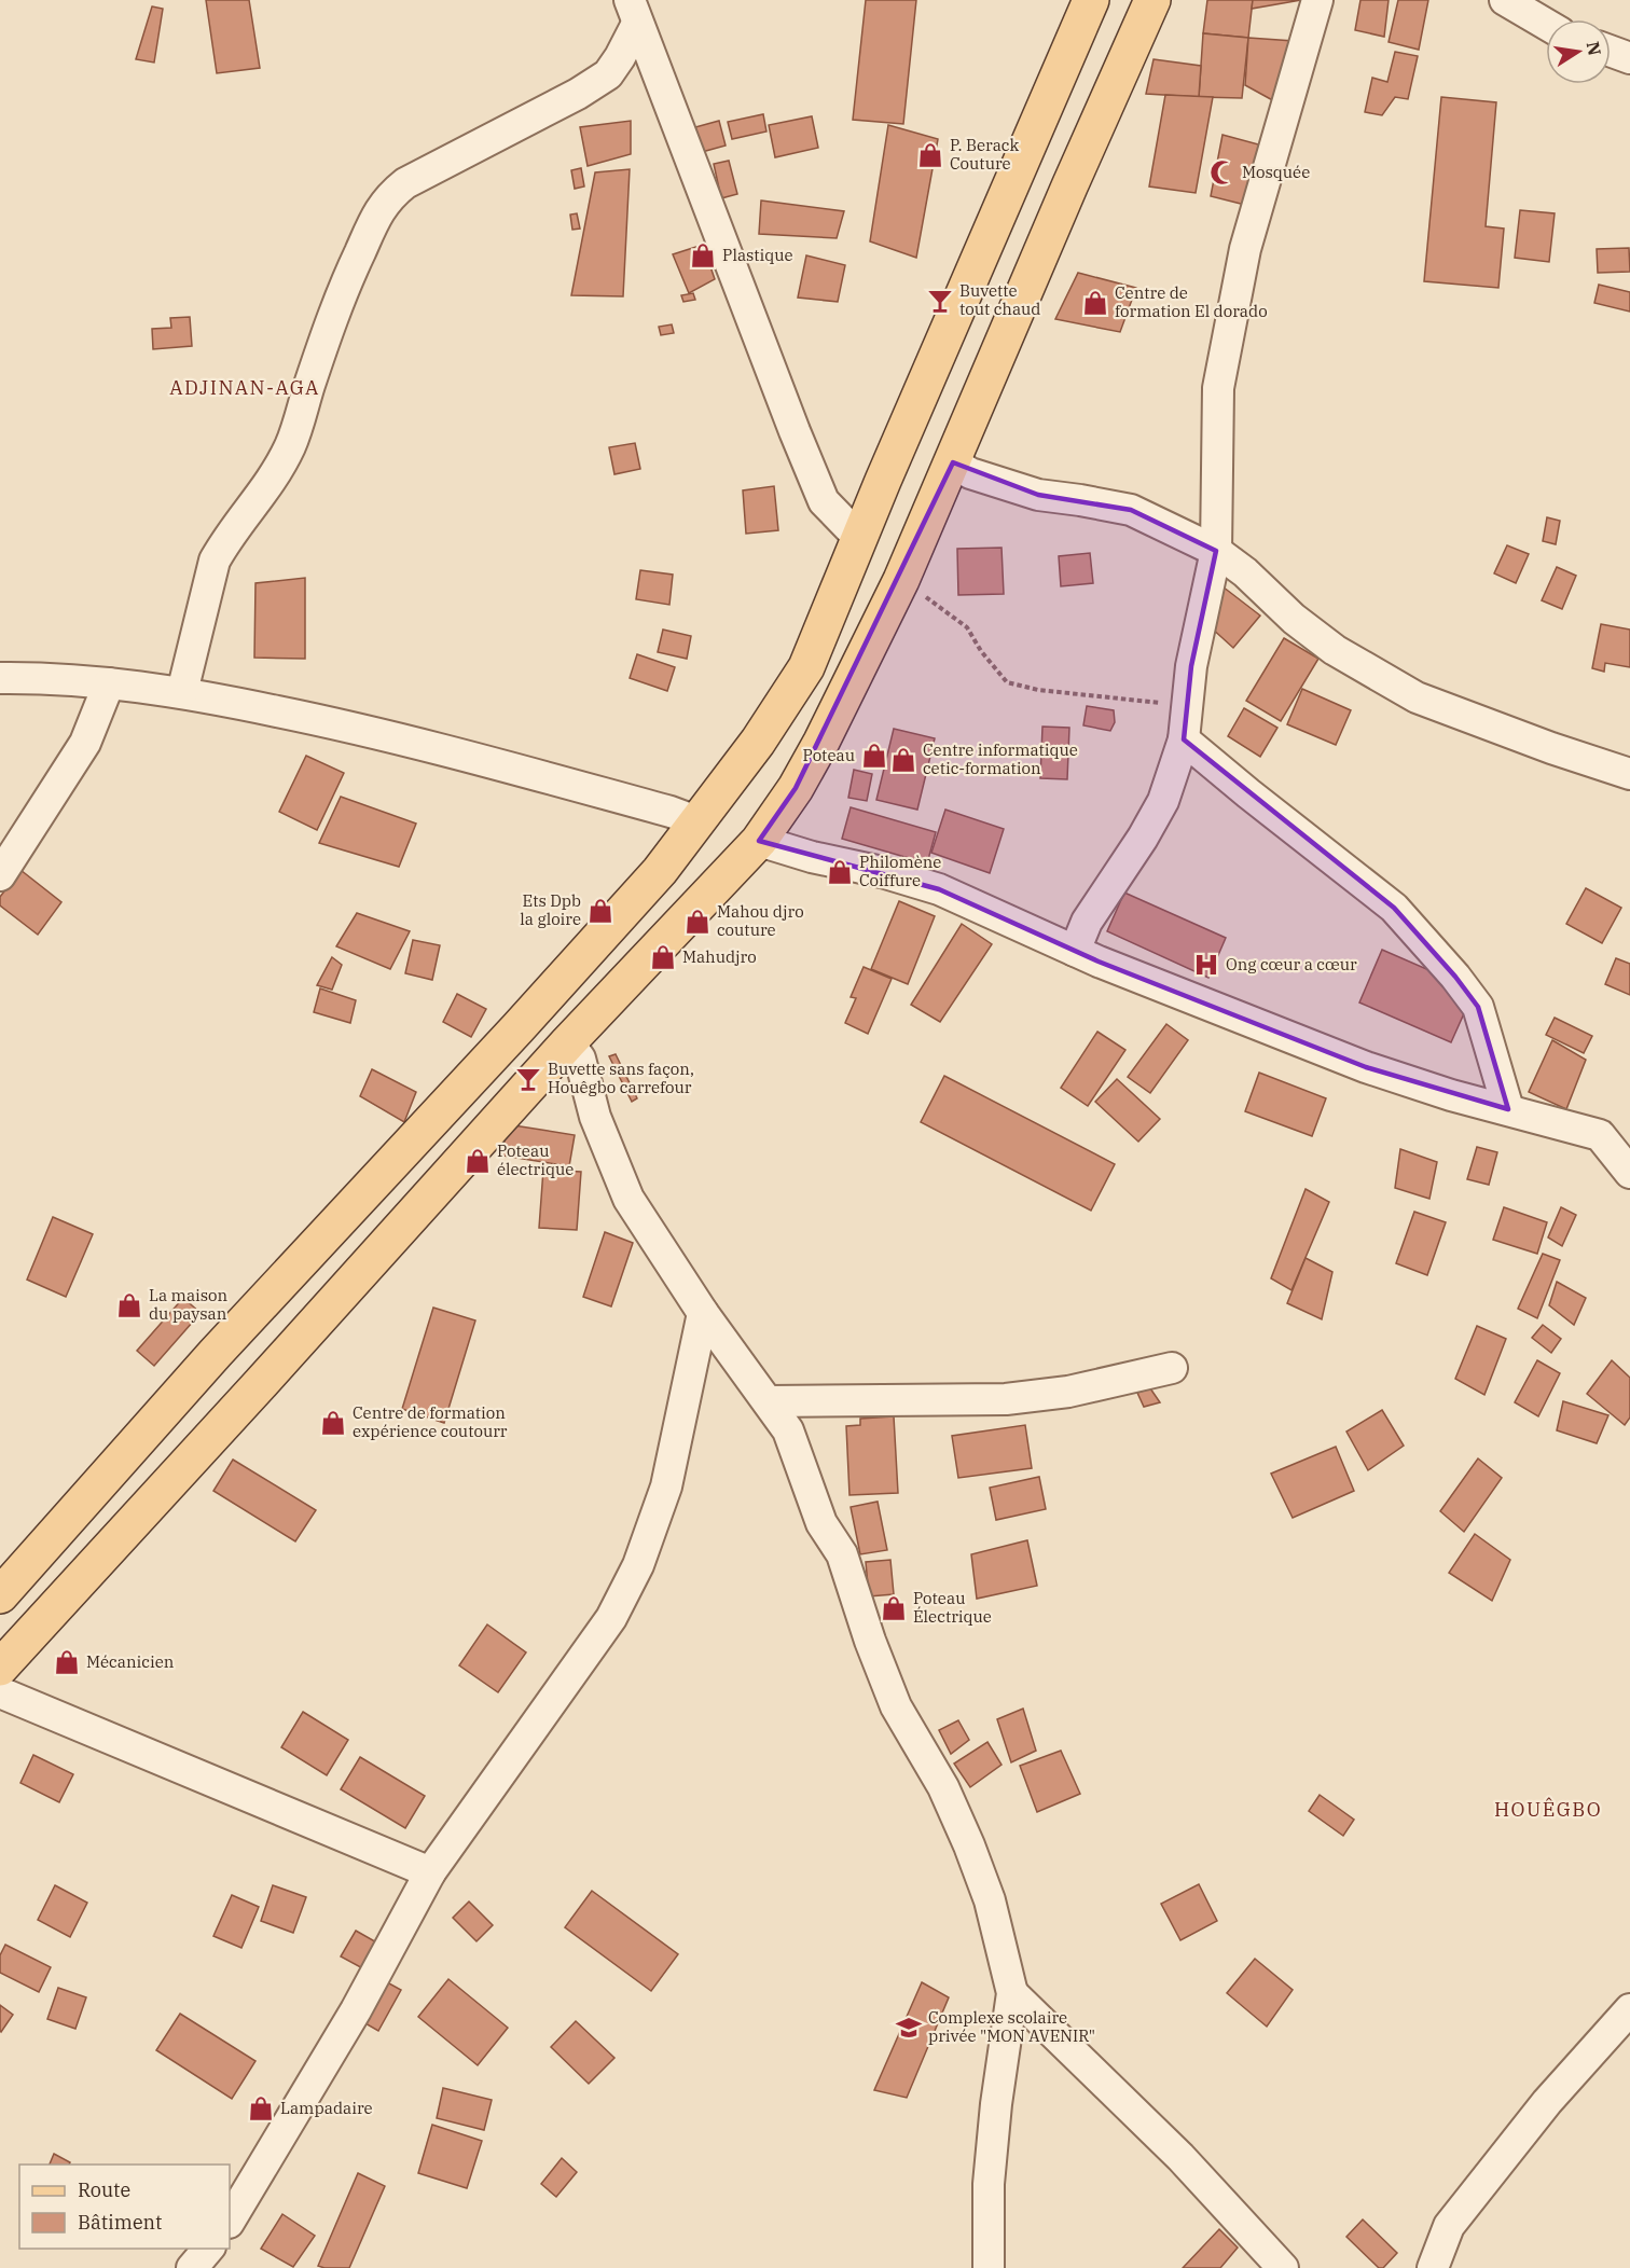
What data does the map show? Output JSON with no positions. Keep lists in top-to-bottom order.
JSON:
{
  "districts": ["ADJINAN-AGA", "HOUÊGBO"],
  "places": {
    "shop": [
      "P. Berack Couture",
      "Plastique",
      "Centre de formation El dorado",
      "Poteau",
      "Centre informatique cetic-formation",
      "Philomène Coiffure",
      "Ets Dpb la gloire",
      "Mahou djro couture",
      "Mahudjro",
      "Poteau électrique",
      "La maison du paysan",
      "Centre de formation expérience coutourr",
      "Poteau Électrique",
      "Mécanicien",
      "Lampadaire"
    ],
    "mosque": ["Mosquée"],
    "bar": ["Buvette tout chaud", "Buvette sans façon, Houêgbo carrefour"],
    "hospital": ["Ong cœur a cœur"],
    "school or university": ["Complexe scolaire privée \"MON AVENIR\""]
  },
  "legend": ["Route", "Bâtiment"],
  "north": "right"
}
